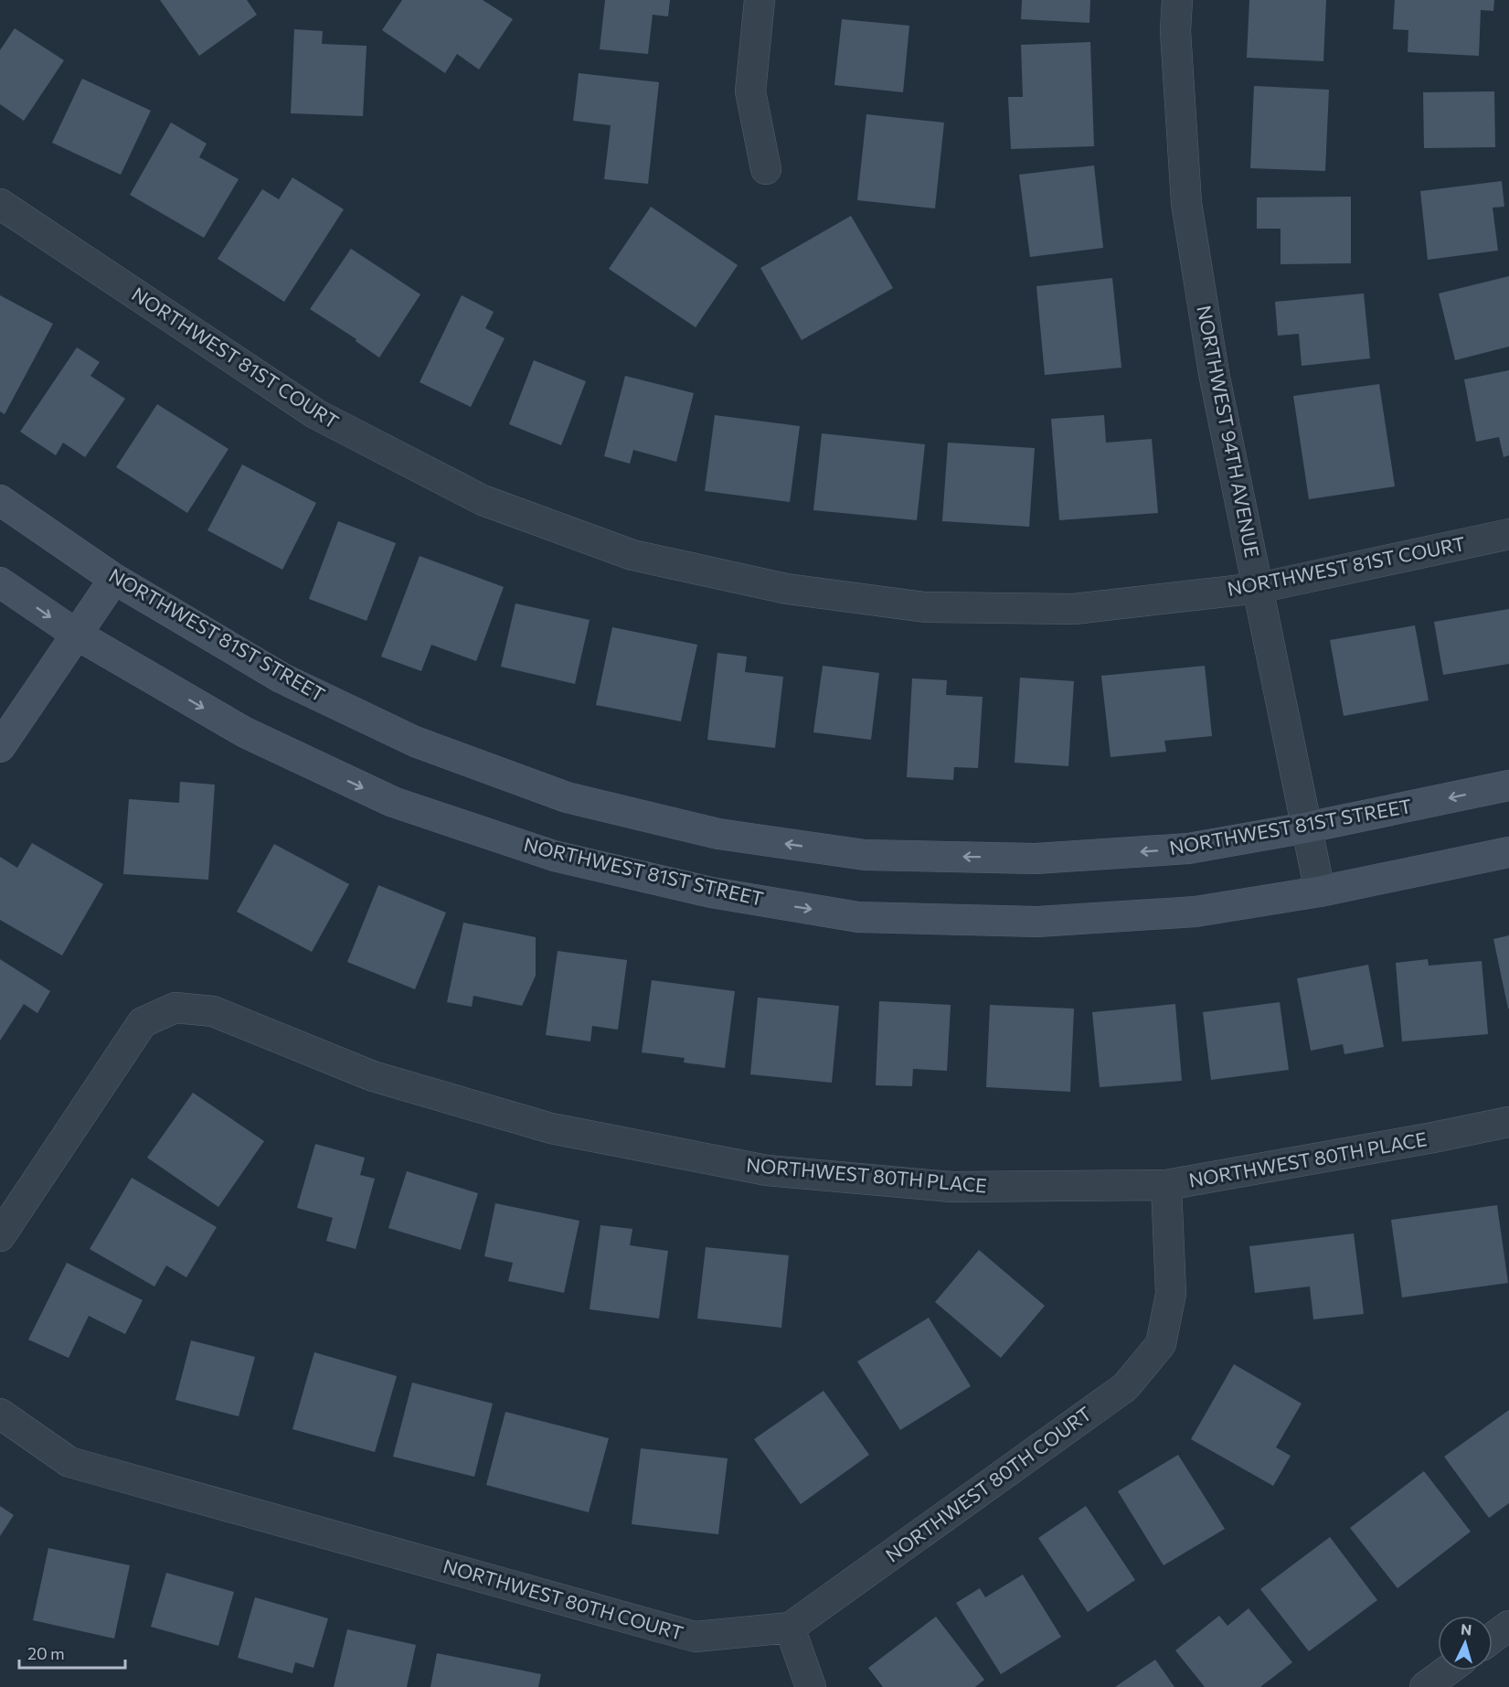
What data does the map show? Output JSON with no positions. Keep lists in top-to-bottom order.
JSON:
{
  "streets": {
    "street": [
      "NORTHWEST 81ST COURT",
      "NORTHWEST 94TH AVENUE",
      "NORTHWEST 81ST STREET",
      "NORTHWEST 80TH PLACE",
      "NORTHWEST 80TH COURT"
    ]
  },
  "crossings": [
    ["NORTHWEST 81ST COURT", "NORTHWEST 94TH AVENUE"],
    ["NORTHWEST 94TH AVENUE", "NORTHWEST 81ST STREET"],
    ["NORTHWEST 80TH PLACE", "NORTHWEST 80TH COURT"]
  ],
  "scale_bar": "20 m",
  "north": "top"
}
